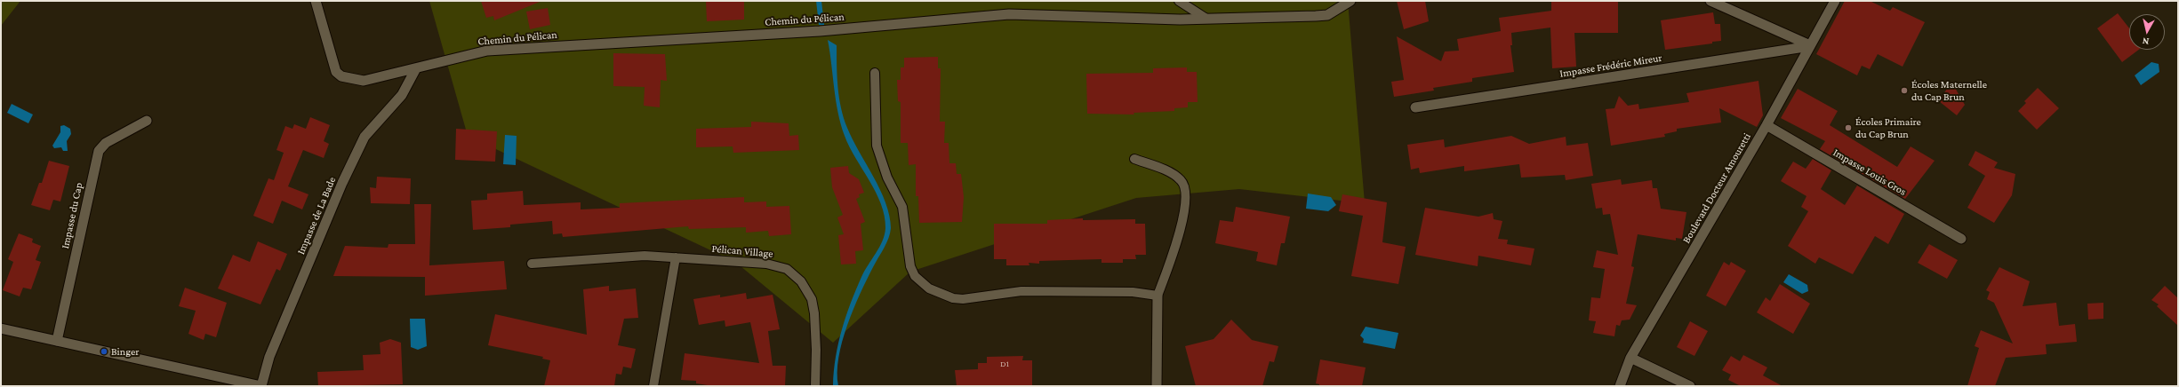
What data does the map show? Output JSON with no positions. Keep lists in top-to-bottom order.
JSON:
{
  "streets": {
    "street": [
      "Chemin du Pélican",
      "Impasse Frédéric Mireur",
      "Impasse Louis Gros",
      "Boulevard Docteur Amouretti",
      "Impasse du Cap",
      "Impasse de La Bade"
    ],
    "lane": ["Pélican Village"]
  },
  "crossings": [
    ["Chemin du Pélican", "Impasse de La Bade"],
    ["Impasse Frédéric Mireur", "Boulevard Docteur Amouretti"],
    ["Impasse Louis Gros", "Boulevard Docteur Amouretti"]
  ],
  "places": ["Écoles Maternelle du Cap Brun", "Écoles Primaire du Cap Brun", "Binger"],
  "house_numbers": ["D1"],
  "north": "bottom"
}
